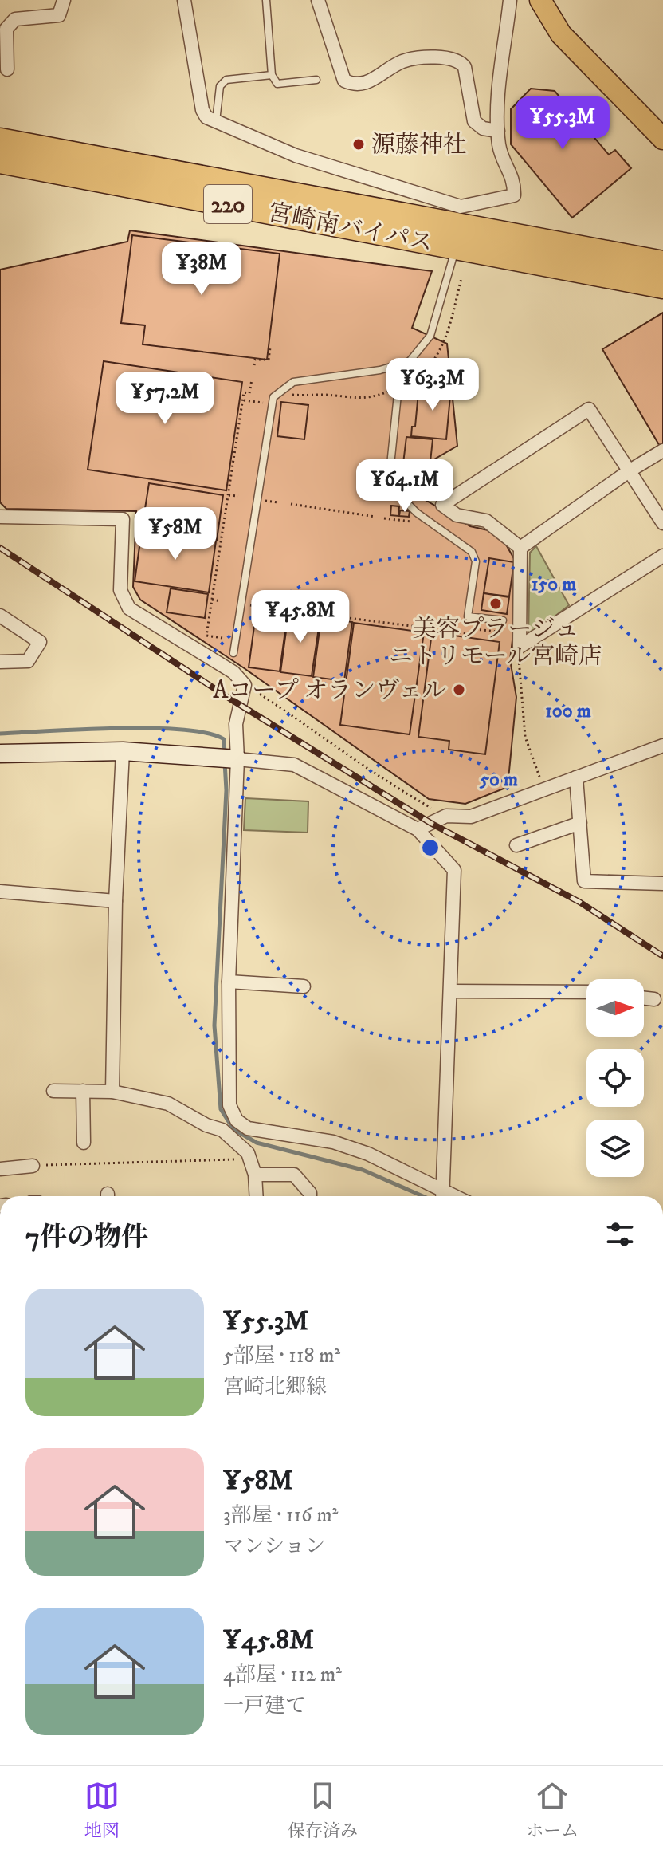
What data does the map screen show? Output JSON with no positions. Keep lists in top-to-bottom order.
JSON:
{
  "streets": {
    "highway": ["220", "宮崎南バイパス"]
  },
  "places": ["源藤神社", "美容プラージュ ニトリモール宮崎店", "Aコープ オランヴェル"],
  "north": "right",
  "page": {
    "price": [
      "¥55.3M",
      "¥38M",
      "¥63.3M",
      "¥57.2M",
      "¥64.1M",
      "¥58M",
      "¥45.8M"
    ],
    "heading": "7件の物件",
    "list": [
      {
        "name": "¥55.3M",
        "note": "5部屋 · 118 m² · 宮崎北郷線"
      },
      {
        "name": "¥58M",
        "note": "3部屋 · 116 m² · マンション"
      },
      {
        "name": "¥45.8M",
        "note": "4部屋 · 112 m² · 一戸建て"
      }
    ],
    "tabs": ["地図", "保存済み", "ホーム"]
  },
  "rings": ["150 m", "100 m", "50 m"]
}
